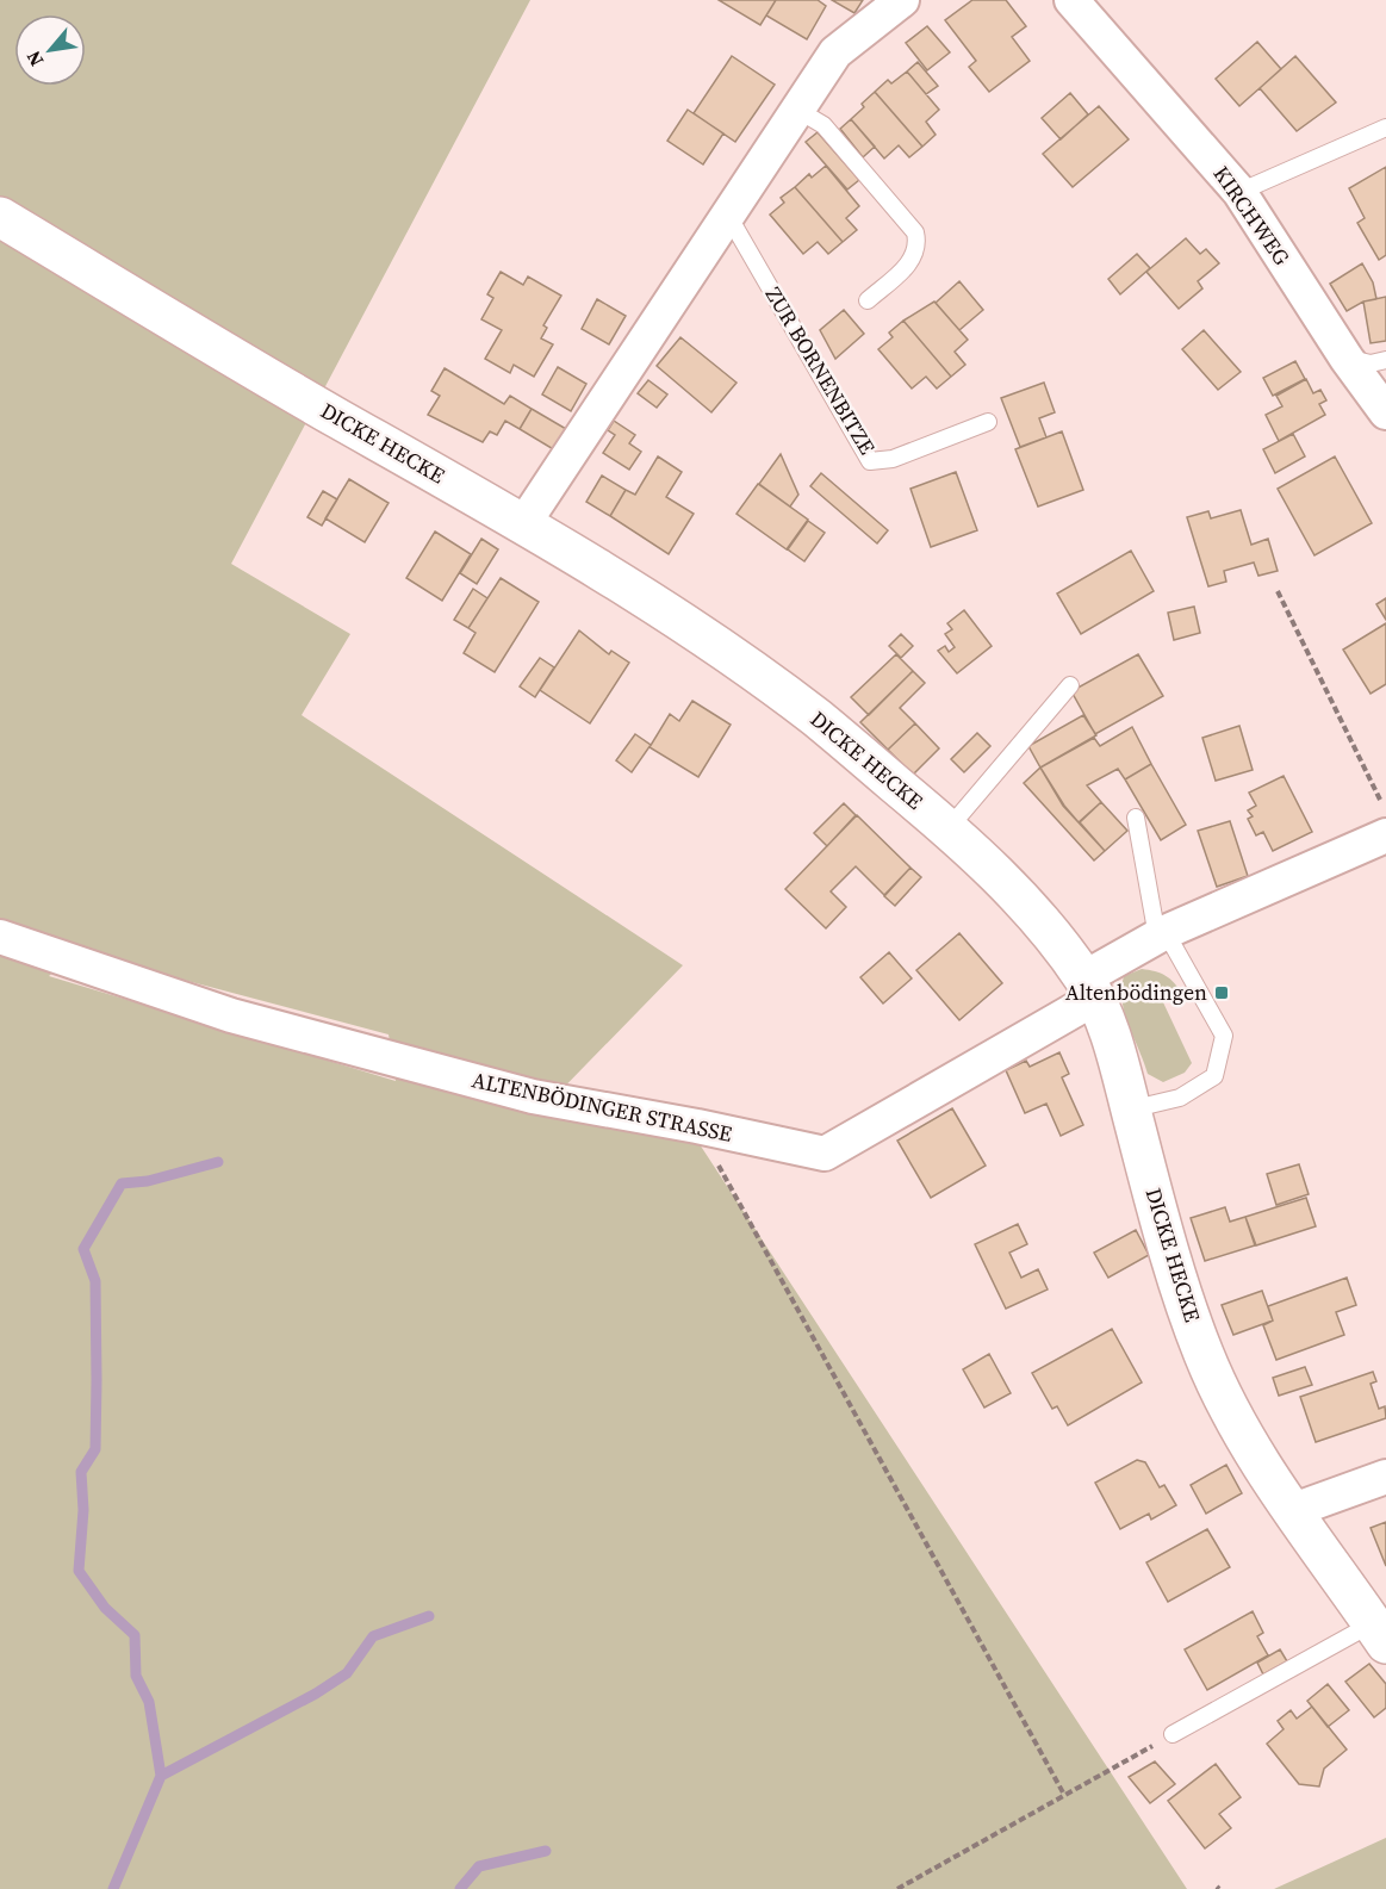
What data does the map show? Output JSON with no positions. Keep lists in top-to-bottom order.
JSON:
{
  "streets": {
    "street": ["KIRCHWEG", "DICKE HECKE", "ALTENBÖDINGER STRASSE"],
    "lane": ["ZUR BORNENBITZE"]
  },
  "crossings": [
    ["DICKE HECKE", "ALTENBÖDINGER STRASSE"]
  ],
  "places": {
    "transit": ["Altenbödingen"]
  },
  "north": "bottom left"
}
